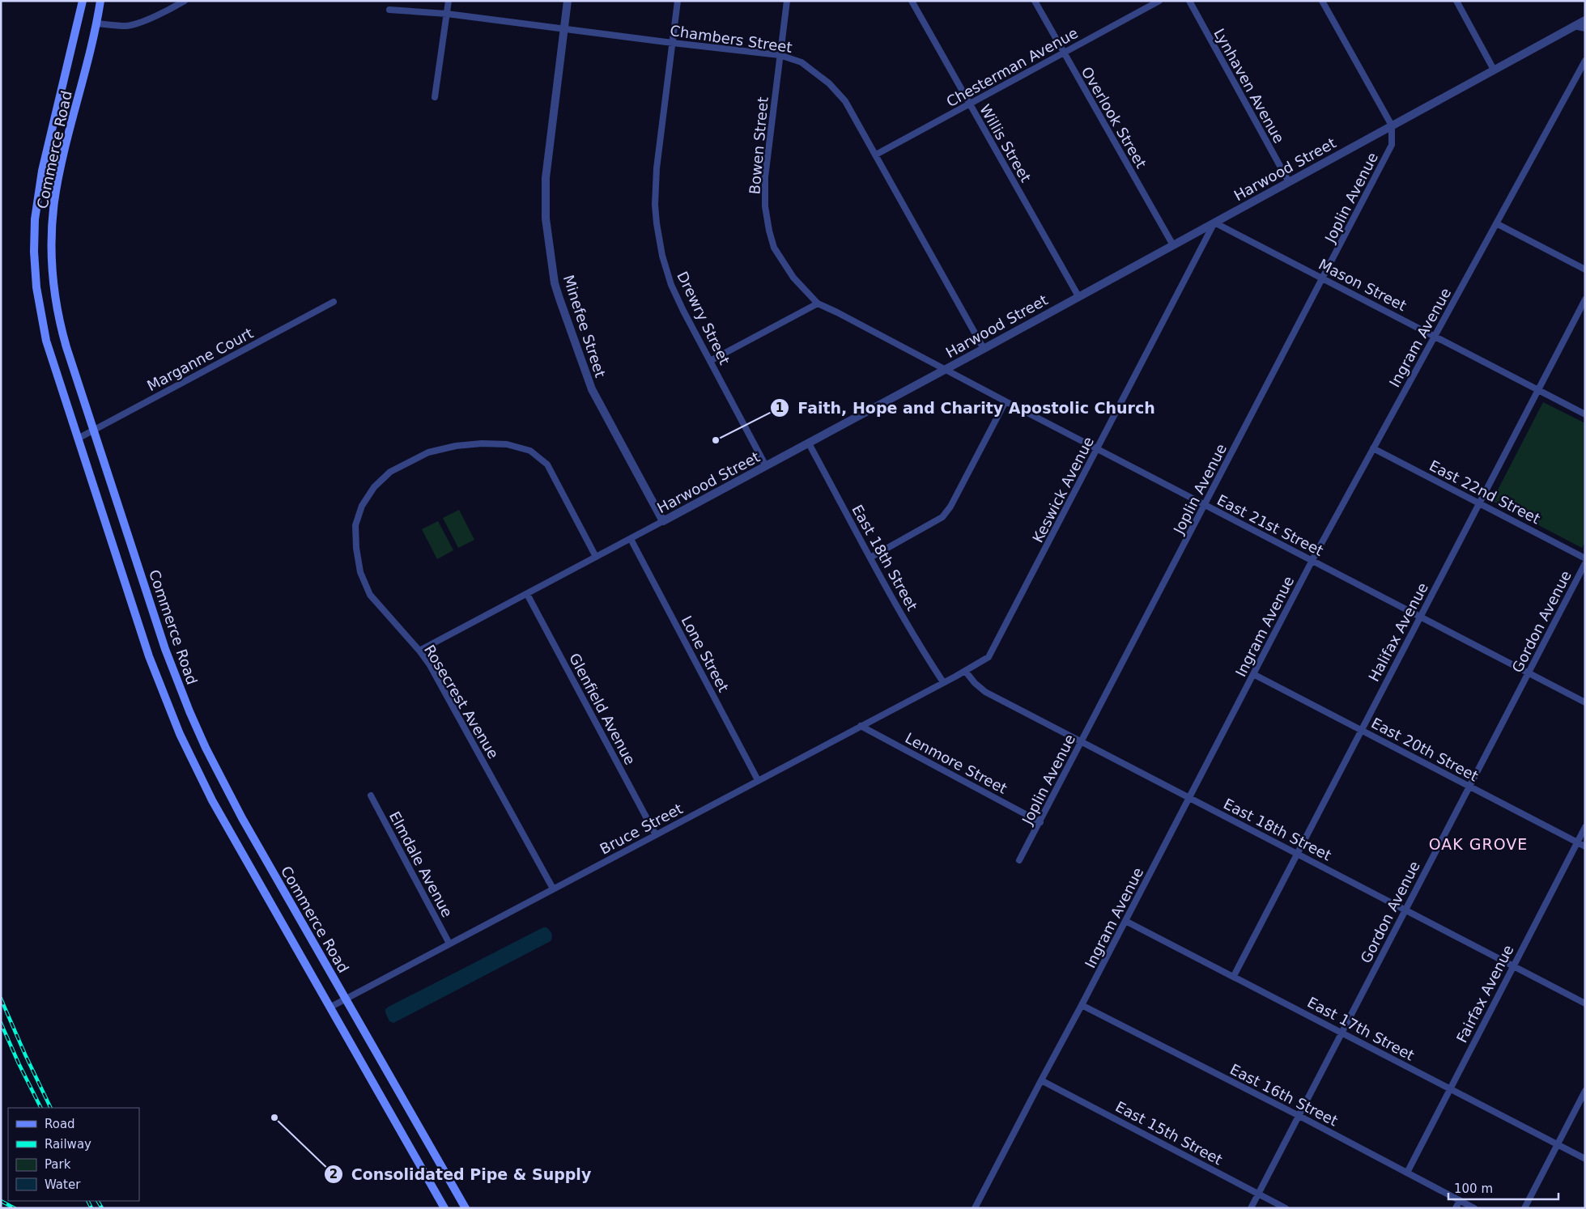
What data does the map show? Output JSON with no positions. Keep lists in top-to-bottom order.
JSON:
{
  "streets": {
    "main road": ["Commerce Road"],
    "street": [
      "Chambers Street",
      "Chesterman Avenue",
      "Lynhaven Avenue",
      "Overlook Street",
      "Willis Street",
      "Bowen Street",
      "Harwood Street",
      "Joplin Avenue",
      "Mason Street",
      "Drewry Street",
      "Minefee Street",
      "Ingram Avenue",
      "Marganne Court",
      "Keswick Avenue",
      "East 22nd Street",
      "East 21st Street",
      "East 18th Street",
      "Gordon Avenue",
      "Halifax Avenue",
      "Lone Street",
      "Rosecrest Avenue",
      "Glenfield Avenue",
      "East 20th Street",
      "Lenmore Street",
      "Bruce Street",
      "Elmdale Avenue",
      "Fairfax Avenue",
      "East 17th Street",
      "East 16th Street",
      "East 15th Street"
    ]
  },
  "crossings": [
    ["Chambers Street", "Chesterman Avenue"],
    ["Chambers Street", "Bowen Street"],
    ["Chambers Street", "Harwood Street"],
    ["Chambers Street", "Drewry Street"],
    ["Chambers Street", "Minefee Street"],
    ["Chesterman Avenue", "Overlook Street"],
    ["Chesterman Avenue", "Willis Street"],
    ["Lynhaven Avenue", "Harwood Street"],
    ["Overlook Street", "Harwood Street"],
    ["Willis Street", "Harwood Street"],
    ["Bowen Street", "Harwood Street"],
    ["Bowen Street", "East 21st Street"],
    ["Commerce Road", "Marganne Court"],
    ["Commerce Road", "Bruce Street"],
    ["Harwood Street", "Joplin Avenue"],
    ["Harwood Street", "Mason Street"],
    ["Harwood Street", "Drewry Street"],
    ["Harwood Street", "Minefee Street"],
    ["Harwood Street", "Keswick Avenue"],
    ["Harwood Street", "East 21st Street"],
    ["Harwood Street", "East 18th Street"],
    ["Harwood Street", "Lone Street"],
    ["Harwood Street", "Rosecrest Avenue"],
    ["Harwood Street", "Glenfield Avenue"],
    ["Joplin Avenue", "Mason Street"],
    ["Joplin Avenue", "East 21st Street"],
    ["Joplin Avenue", "East 18th Street"],
    ["Joplin Avenue", "Lenmore Street"],
    ["Mason Street", "Ingram Avenue"],
    ["Mason Street", "Keswick Avenue"],
    ["Mason Street", "Halifax Avenue"],
    ["Ingram Avenue", "East 22nd Street"],
    ["Ingram Avenue", "East 21st Street"],
    ["Ingram Avenue", "East 18th Street"],
    ["Ingram Avenue", "East 20th Street"],
    ["Ingram Avenue", "East 17th Street"],
    ["Ingram Avenue", "East 16th Street"],
    ["Ingram Avenue", "East 15th Street"],
    ["Keswick Avenue", "East 21st Street"],
    ["Keswick Avenue", "East 18th Street"],
    ["Keswick Avenue", "Bruce Street"],
    ["East 22nd Street", "Halifax Avenue"],
    ["East 21st Street", "Gordon Avenue"],
    ["East 21st Street", "Halifax Avenue"],
    ["East 18th Street", "Gordon Avenue"],
    ["East 18th Street", "Halifax Avenue"],
    ["East 18th Street", "Bruce Street"],
    ["East 18th Street", "Fairfax Avenue"],
    ["Gordon Avenue", "East 20th Street"],
    ["Gordon Avenue", "East 17th Street"],
    ["Gordon Avenue", "East 16th Street"],
    ["Gordon Avenue", "East 15th Street"],
    ["Halifax Avenue", "East 20th Street"],
    ["Halifax Avenue", "East 17th Street"],
    ["Lone Street", "Bruce Street"],
    ["Rosecrest Avenue", "Bruce Street"],
    ["Glenfield Avenue", "Bruce Street"],
    ["East 20th Street", "Fairfax Avenue"],
    ["Lenmore Street", "Bruce Street"],
    ["Bruce Street", "Elmdale Avenue"],
    ["Fairfax Avenue", "East 17th Street"],
    ["Fairfax Avenue", "East 16th Street"]
  ],
  "districts": ["OAK GROVE"],
  "places": ["Faith, Hope and Charity Apostolic Church", "Consolidated Pipe & Supply"],
  "legend": [
    "Road",
    "Railway",
    "Park",
    "Water"
  ],
  "scale_bar": "100 m"
}
